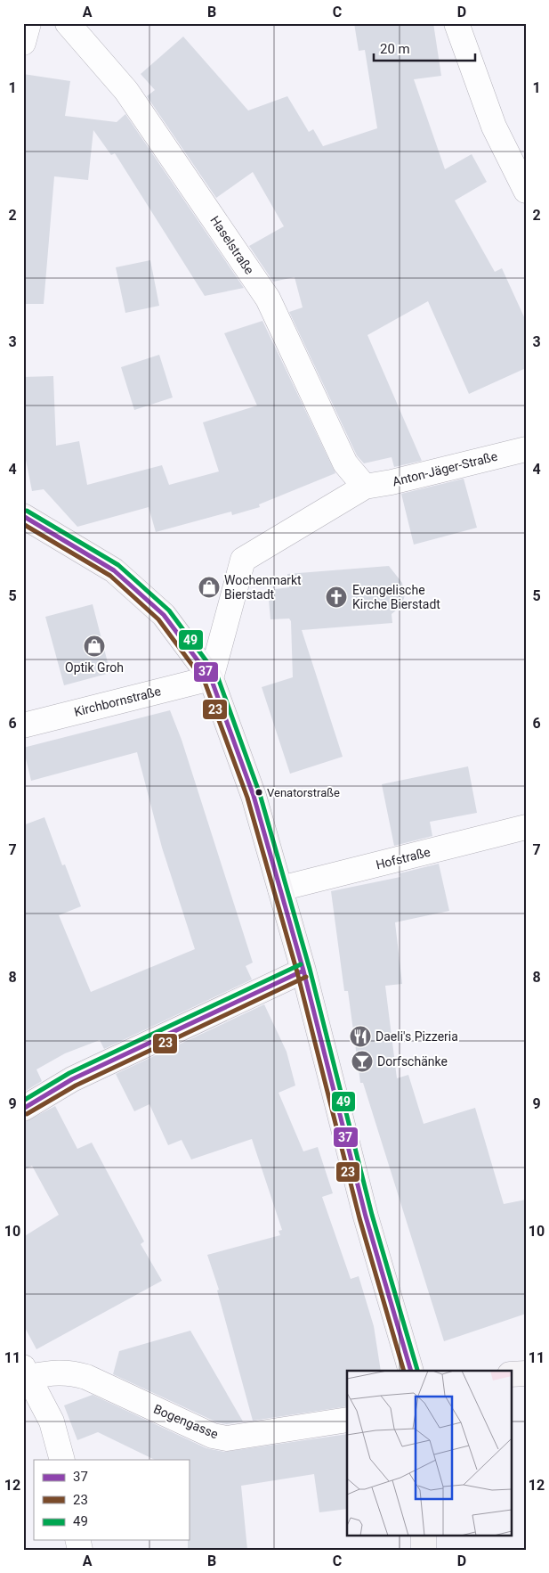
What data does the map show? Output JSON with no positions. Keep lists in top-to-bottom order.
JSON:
{
  "streets": {
    "street": [
      "Haselstraße",
      "Anton-Jäger-Straße",
      "Kirchbornstraße",
      "Hofstraße",
      "Bogengasse"
    ]
  },
  "crossings": [
    ["Haselstraße", "Anton-Jäger-Straße"]
  ],
  "places": {
    "shop": ["Wochenmarkt Bierstadt", "Optik Groh"],
    "church": ["Evangelische Kirche Bierstadt"],
    "other": ["Venatorstraße"],
    "restaurant": ["Daeli's Pizzeria"],
    "bar": ["Dorfschänke"]
  },
  "lines": ["transit line 49", "transit line 37", "transit line 23"],
  "legend": ["37", "23", "49"],
  "scale_bar": "20 m",
  "grid": {
    "columns": [
      "A",
      "B",
      "C",
      "D"
    ],
    "rows": [
      "1",
      "2",
      "3",
      "4",
      "5",
      "6",
      "7",
      "8",
      "9",
      "10",
      "11",
      "12"
    ]
  }
}
